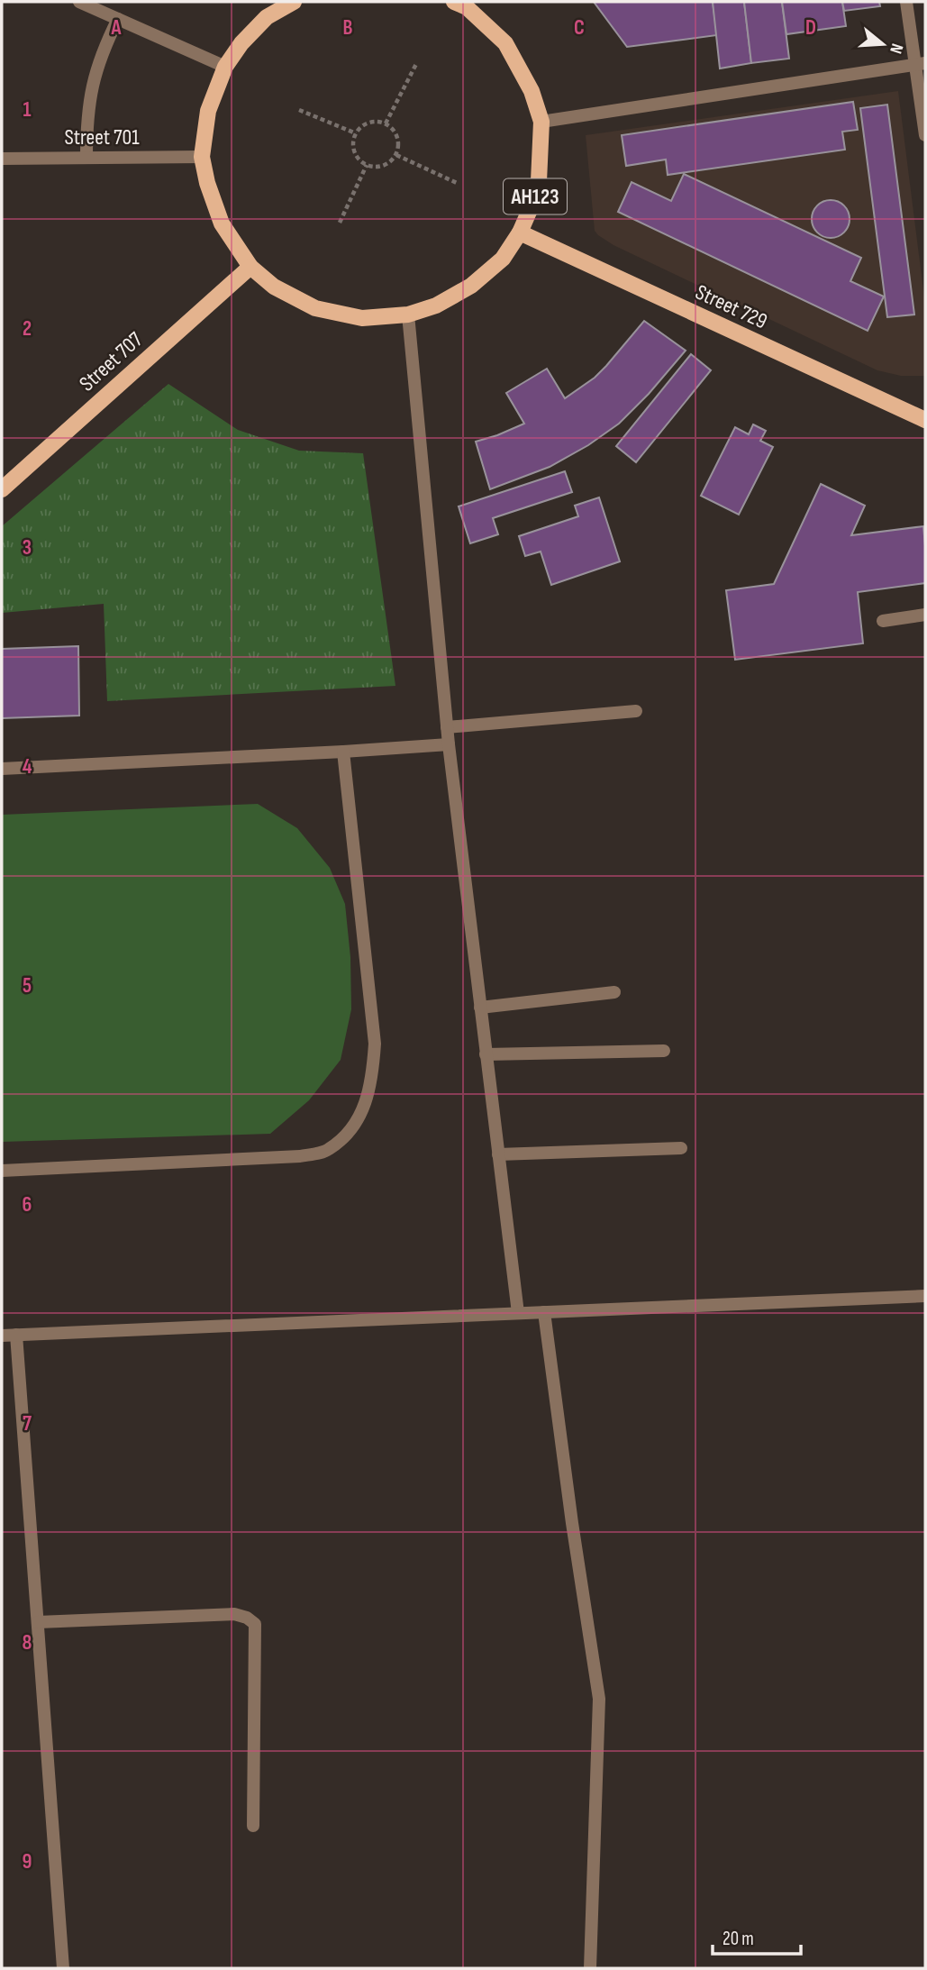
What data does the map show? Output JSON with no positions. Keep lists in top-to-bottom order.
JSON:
{
  "streets": {
    "main road": ["AH123", "Street 729", "Street 707"],
    "street": ["Street 701"]
  },
  "crossings": [
    ["Street 701", "AH123"],
    ["AH123", "Street 729"],
    ["AH123", "Street 707"]
  ],
  "scale_bar": "20 m",
  "north": "right",
  "grid": {
    "columns": [
      "A",
      "B",
      "C",
      "D"
    ],
    "rows": [
      "1",
      "2",
      "3",
      "4",
      "5",
      "6",
      "7",
      "8",
      "9"
    ]
  }
}
